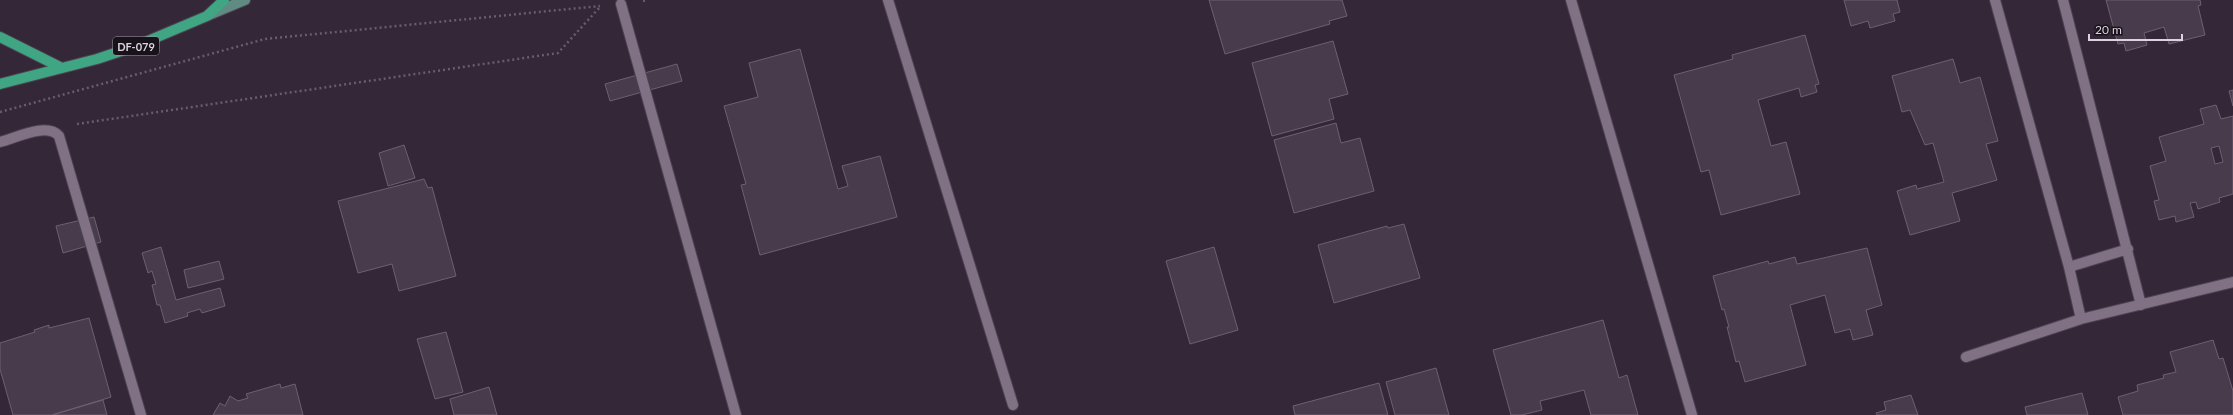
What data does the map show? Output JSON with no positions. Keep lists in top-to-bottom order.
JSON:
{
  "streets": {
    "main road": ["DF-079"]
  },
  "scale_bar": "20 m"
}
